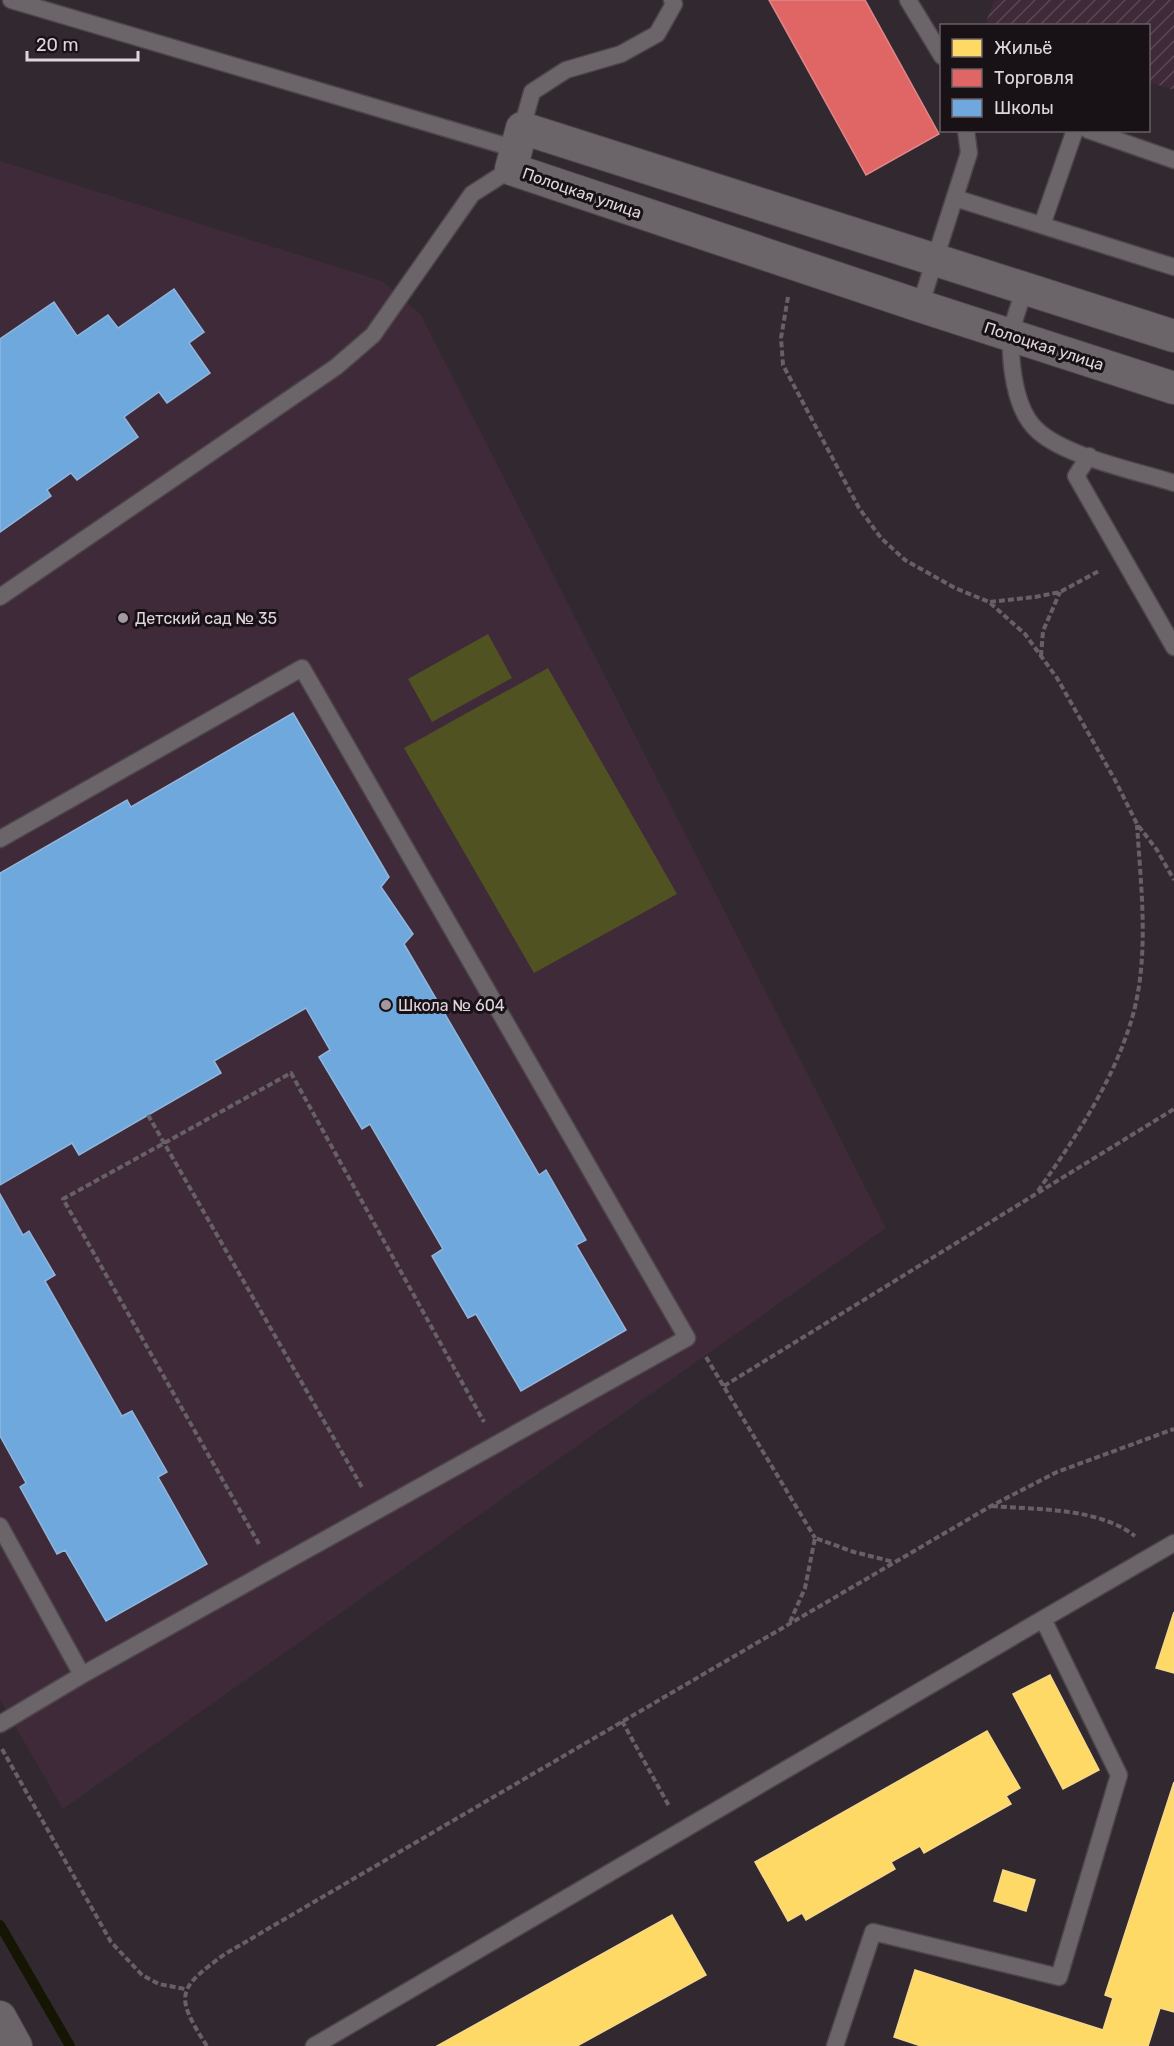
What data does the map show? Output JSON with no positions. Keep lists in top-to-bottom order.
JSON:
{
  "streets": {
    "street": ["Полоцкая улица"]
  },
  "places": ["Детский сад № 35", "Школа № 604"],
  "legend": ["Жильё", "Торговля", "Школы"],
  "scale_bar": "20 m"
}
